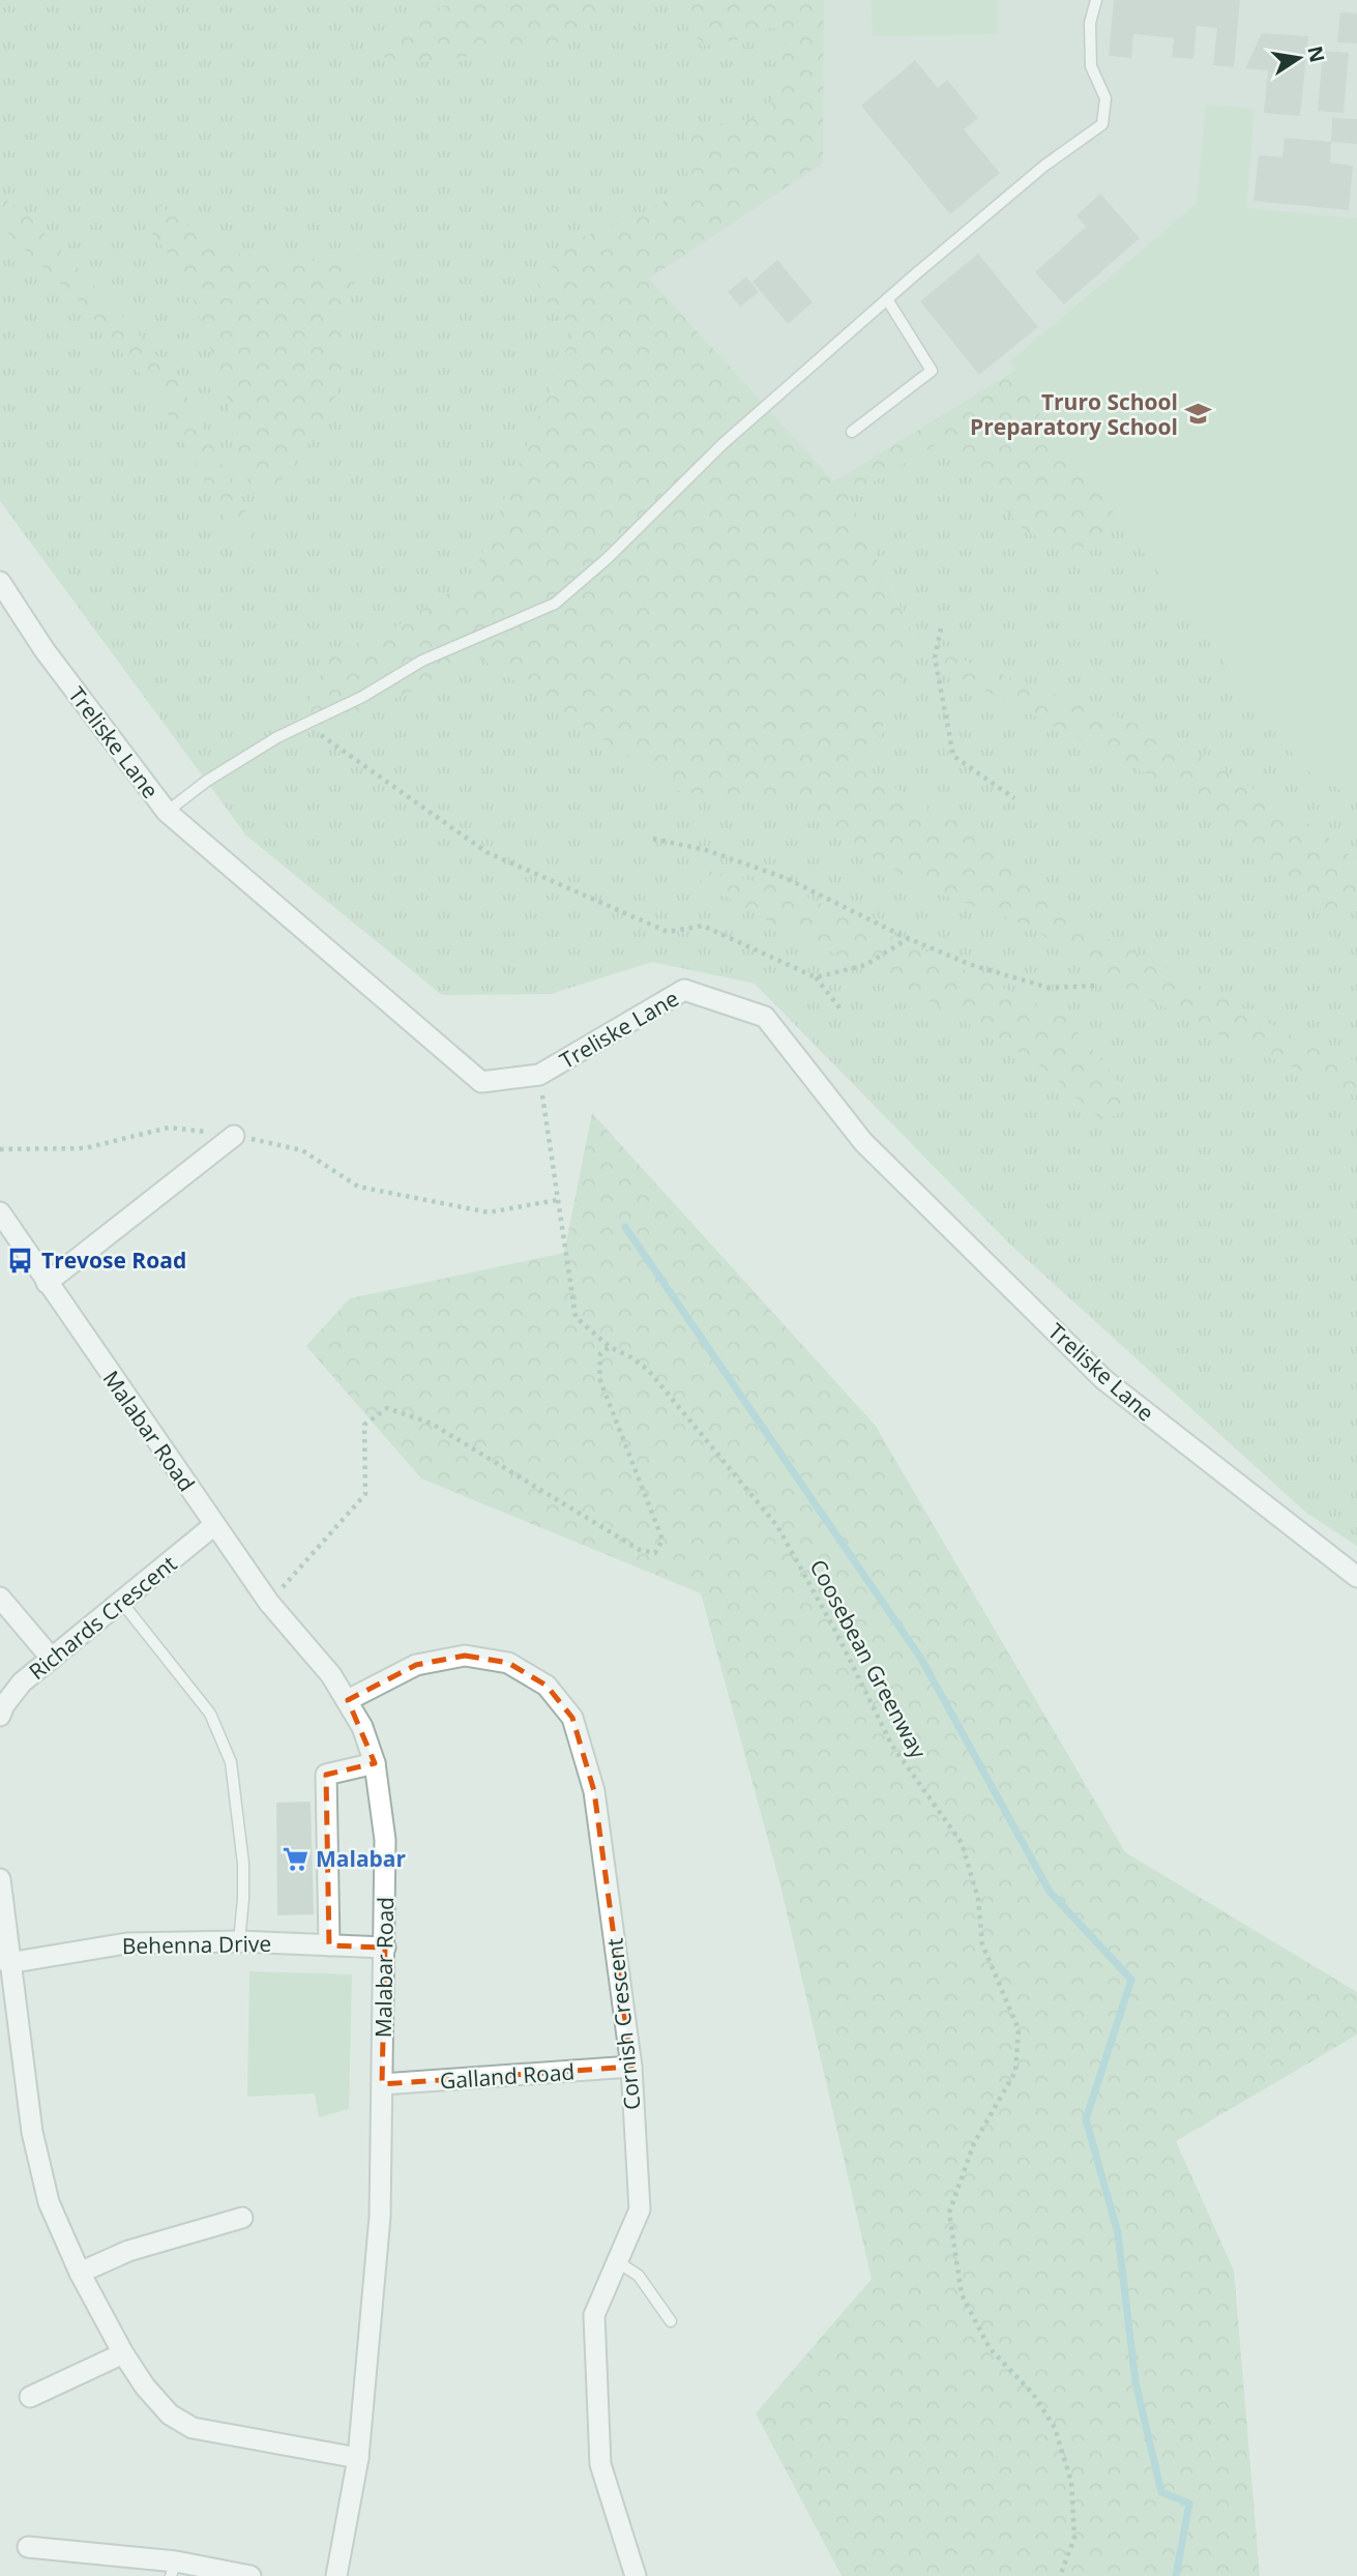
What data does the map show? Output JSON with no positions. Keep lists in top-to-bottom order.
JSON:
{
  "streets": {
    "street": [
      "Treliske Lane",
      "Malabar Road",
      "Richards Crescent",
      "Behenna Drive",
      "Cornish Crescent",
      "Galland Road"
    ],
    "path": ["Coosebean Greenway"]
  },
  "crossings": [
    ["Treliske Lane", "Coosebean Greenway"],
    ["Malabar Road", "Richards Crescent"],
    ["Malabar Road", "Behenna Drive"],
    ["Malabar Road", "Cornish Crescent"],
    ["Malabar Road", "Galland Road"],
    ["Cornish Crescent", "Galland Road"]
  ],
  "places": {
    "school or university": ["Truro School Preparatory School"],
    "bus stop": ["Trevose Road"],
    "supermarket": ["Malabar"]
  },
  "north": "right"
}
